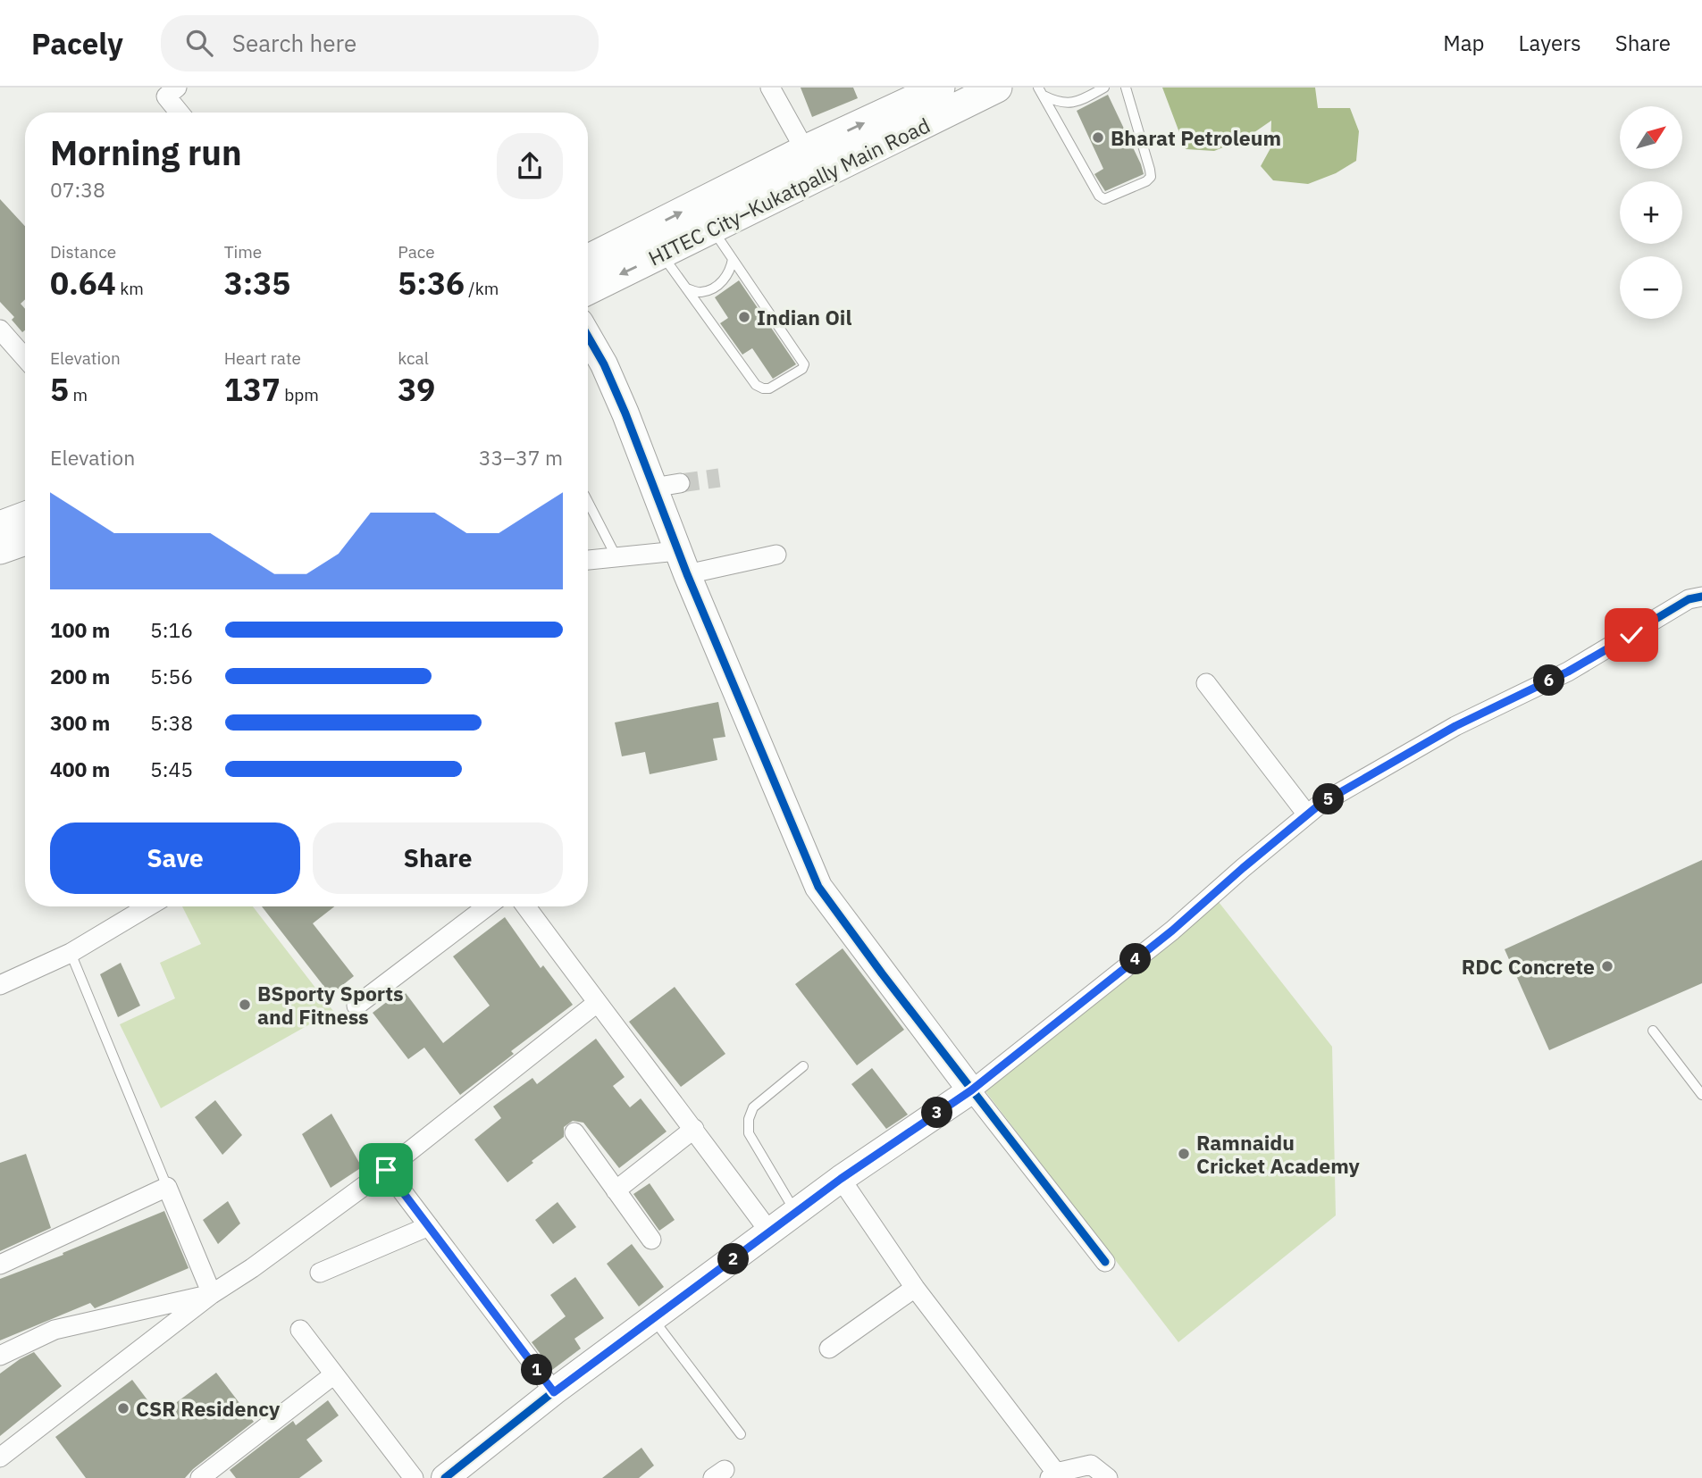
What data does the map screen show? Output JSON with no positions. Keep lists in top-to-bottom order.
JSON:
{
  "streets": {
    "main road": ["HITEC City–Kukatpally Main Road"]
  },
  "places": [
    "Bharat Petroleum",
    "Indian Oil",
    "RDC Concrete",
    "BSporty Sports and Fitness",
    "Ramnaidu Cricket Academy",
    "CSR Residency"
  ],
  "north": "top right",
  "page": {
    "header": "Pacely",
    "search": "Search here",
    "nav": ["Map", "Layers", "Share"],
    "map_buttons": ["+", "−"],
    "heading": ["Morning run", "07:38"],
    "stats": [
      ["Distance", "0.64 km"],
      ["Time", "3:35"],
      ["Pace", "5:36 /km"],
      ["Elevation", "5 m"],
      ["Heart rate", "137 bpm"],
      ["kcal", "39"]
    ],
    "chart": ["Elevation", "33–37 m"],
    "list": [
      {
        "name": "100 m",
        "note": "5:16"
      },
      {
        "name": "200 m",
        "note": "5:56"
      },
      {
        "name": "300 m",
        "note": "5:38"
      },
      {
        "name": "400 m",
        "note": "5:45"
      }
    ],
    "pins": [
      "6",
      "5",
      "4",
      "3",
      "2",
      "1"
    ],
    "buttons": ["Save", "Share"]
  }
}
